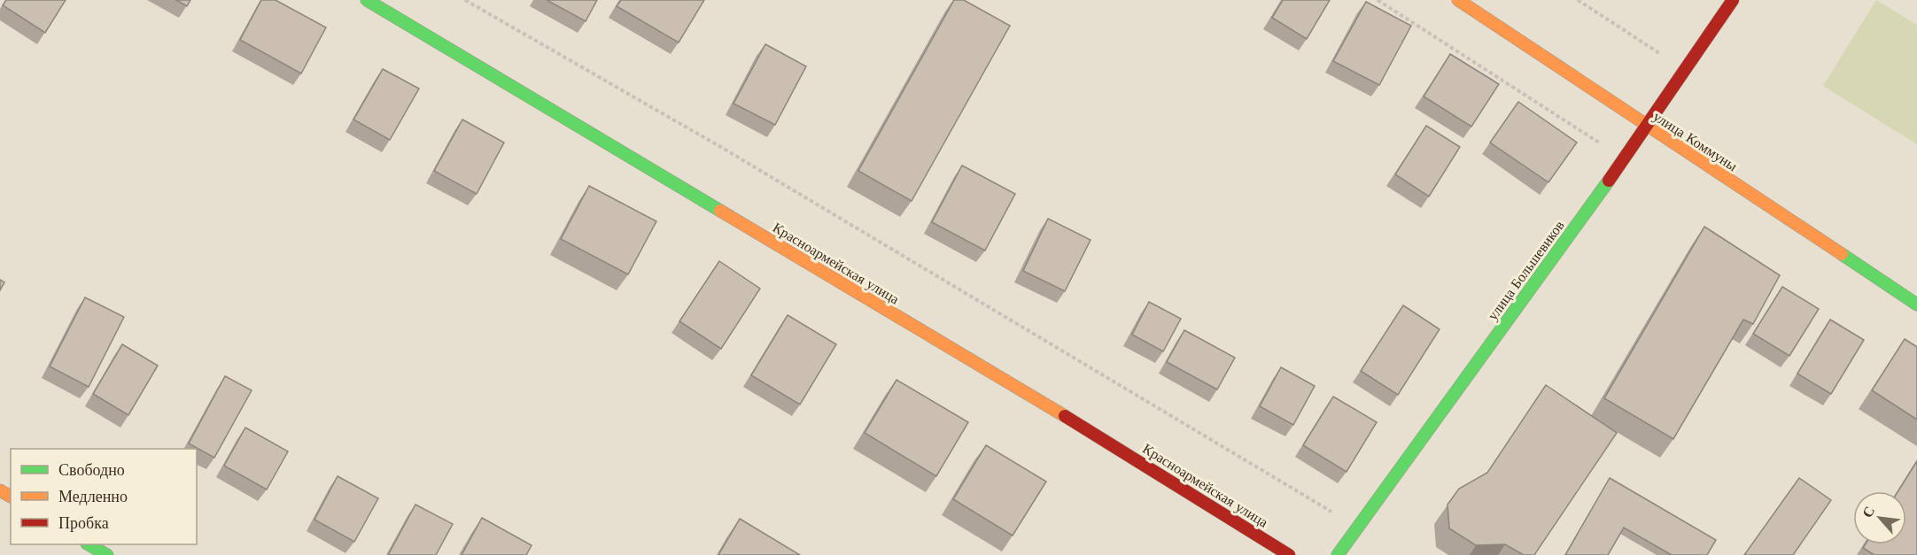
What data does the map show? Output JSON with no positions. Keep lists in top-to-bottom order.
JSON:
{
  "streets": {
    "street": ["улица Коммуны", "Красноармейская улица", "улица Большевиков"]
  },
  "crossings": [
    ["улица Коммуны", "улица Большевиков"]
  ],
  "legend": ["Свободно", "Медленно", "Пробка"],
  "north": "top left"
}
